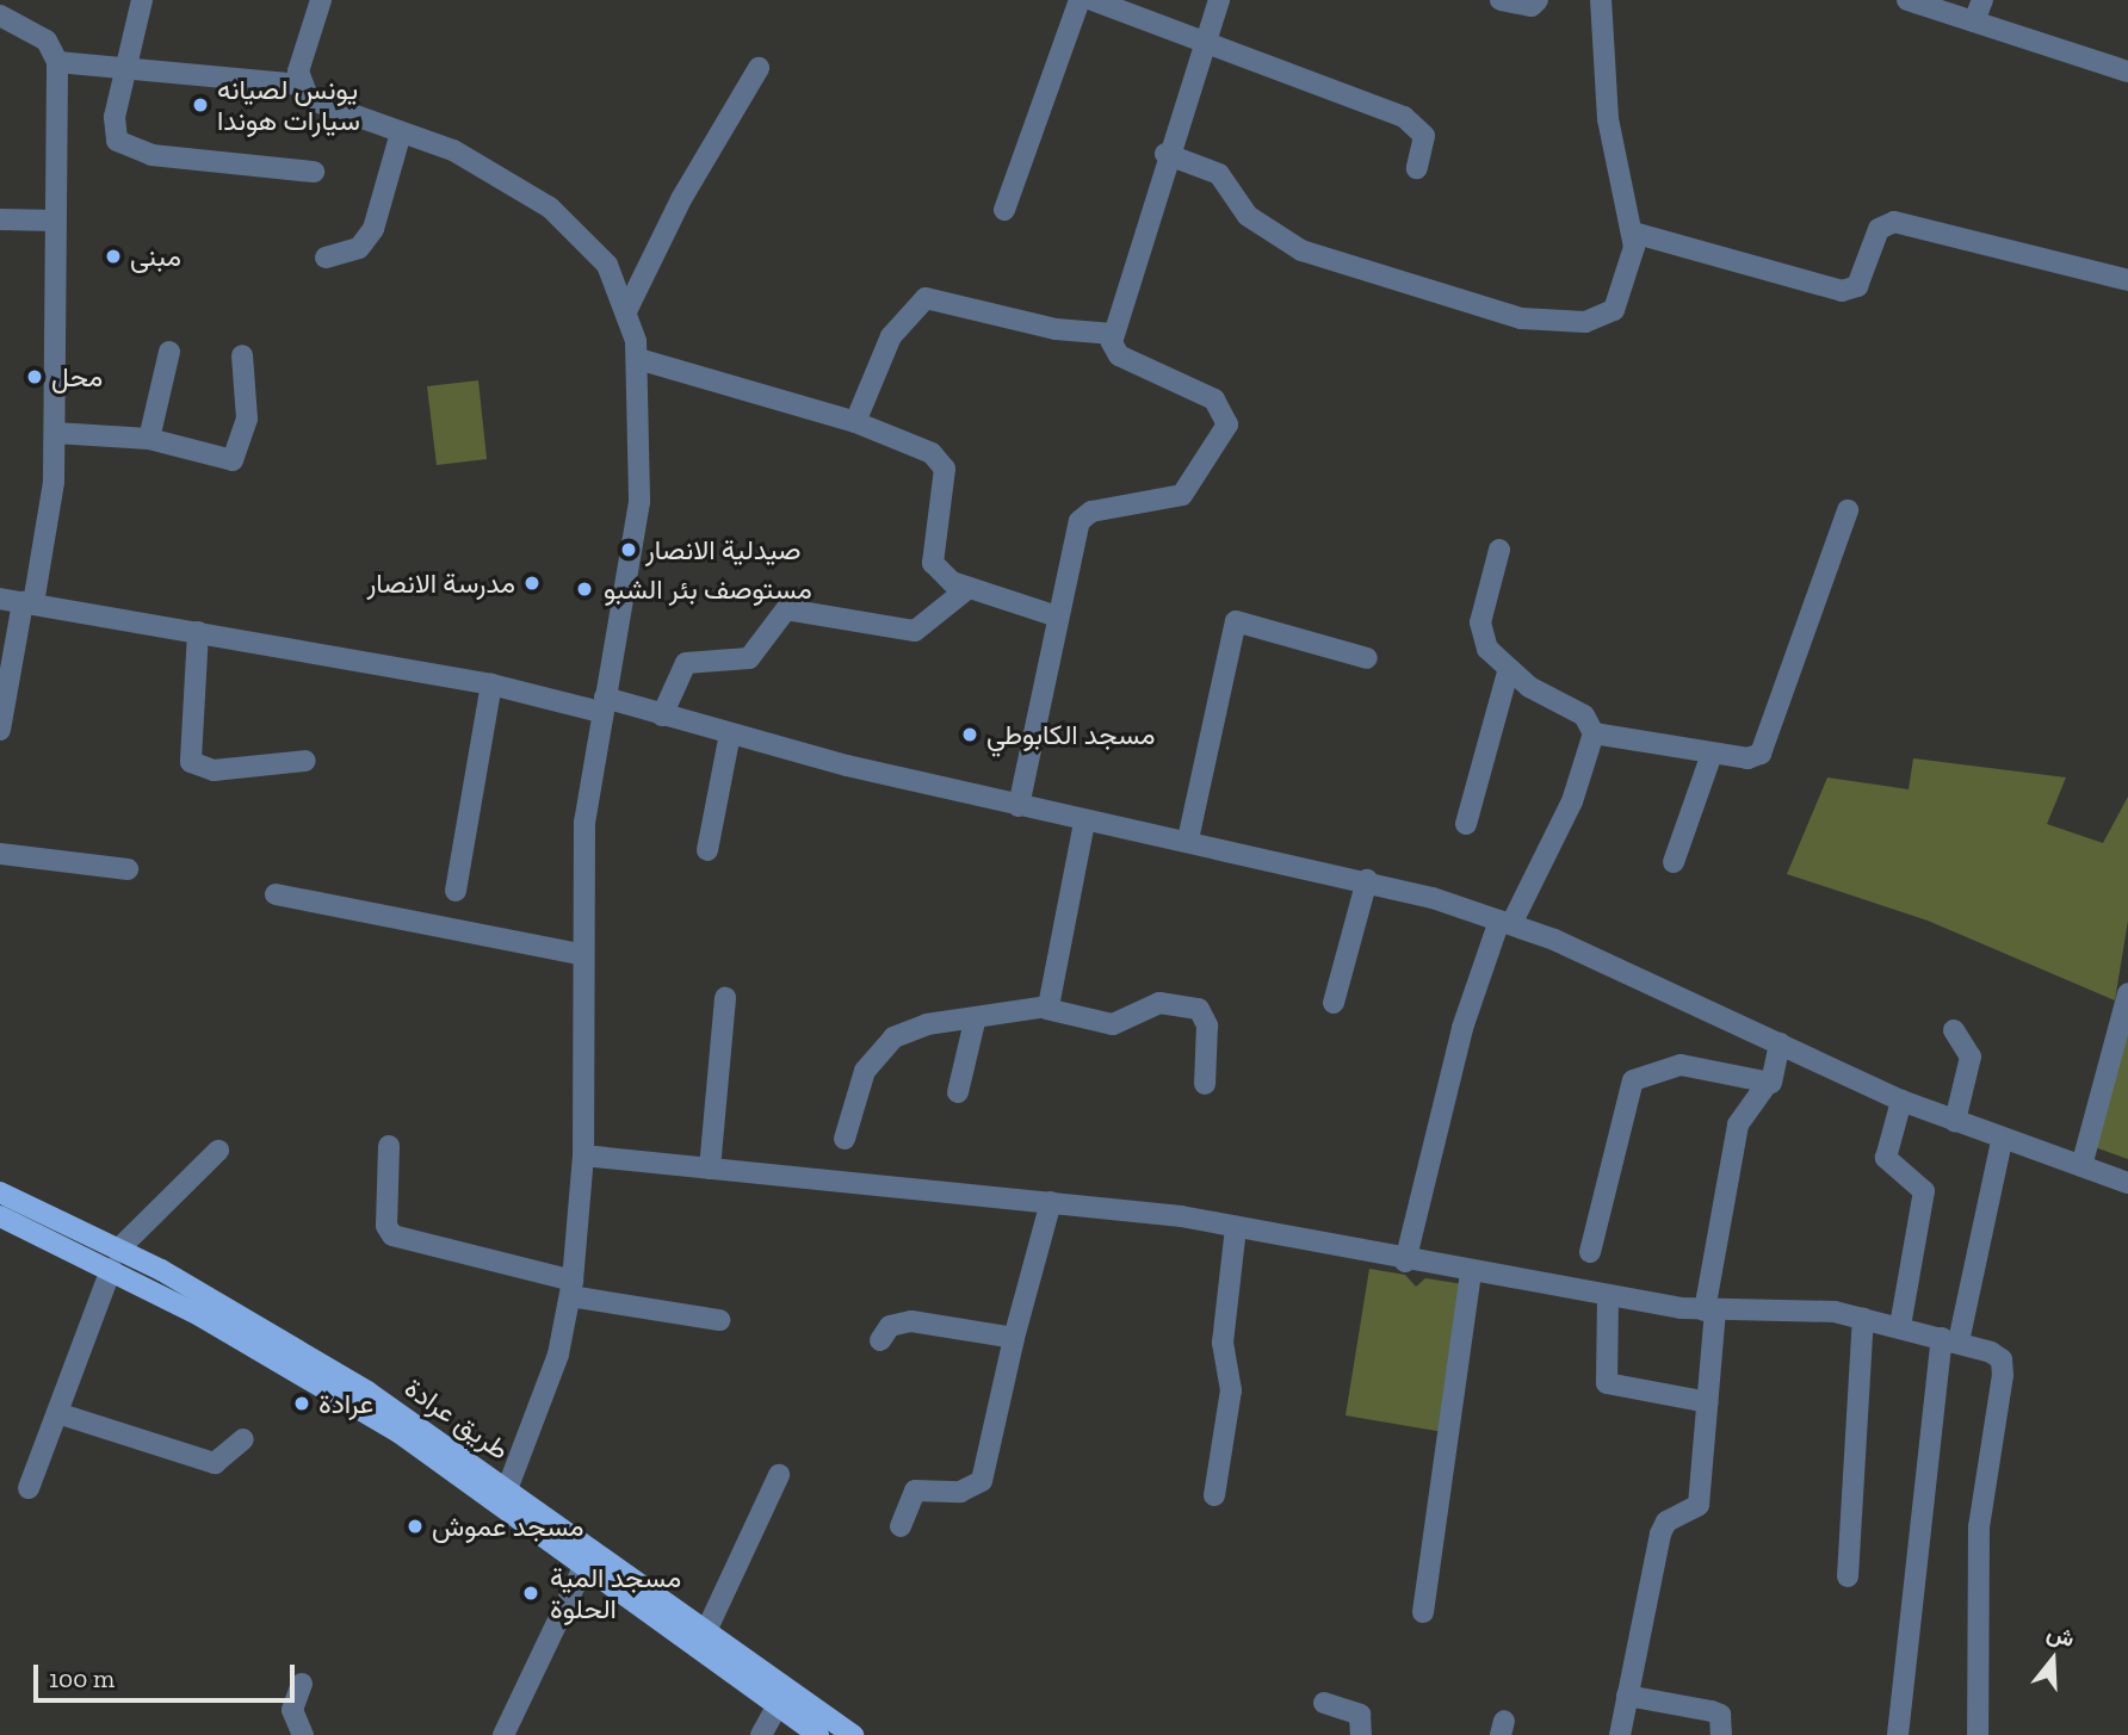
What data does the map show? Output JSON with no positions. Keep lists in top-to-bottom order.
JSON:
{
  "streets": {
    "main road": ["طريق عرادة"]
  },
  "places": [
    "يونس لصيانه سيارات هوندا",
    "مبنى",
    "محل",
    "صيدلية الانصار",
    "مدرسة الانصار",
    "مستوصف بئر الشبو",
    "مسجد الكابوطي",
    "عرادة",
    "مسجد عموش",
    "مسجد المية الحلوة"
  ],
  "scale_bar": "100 m",
  "north": "top"
}
